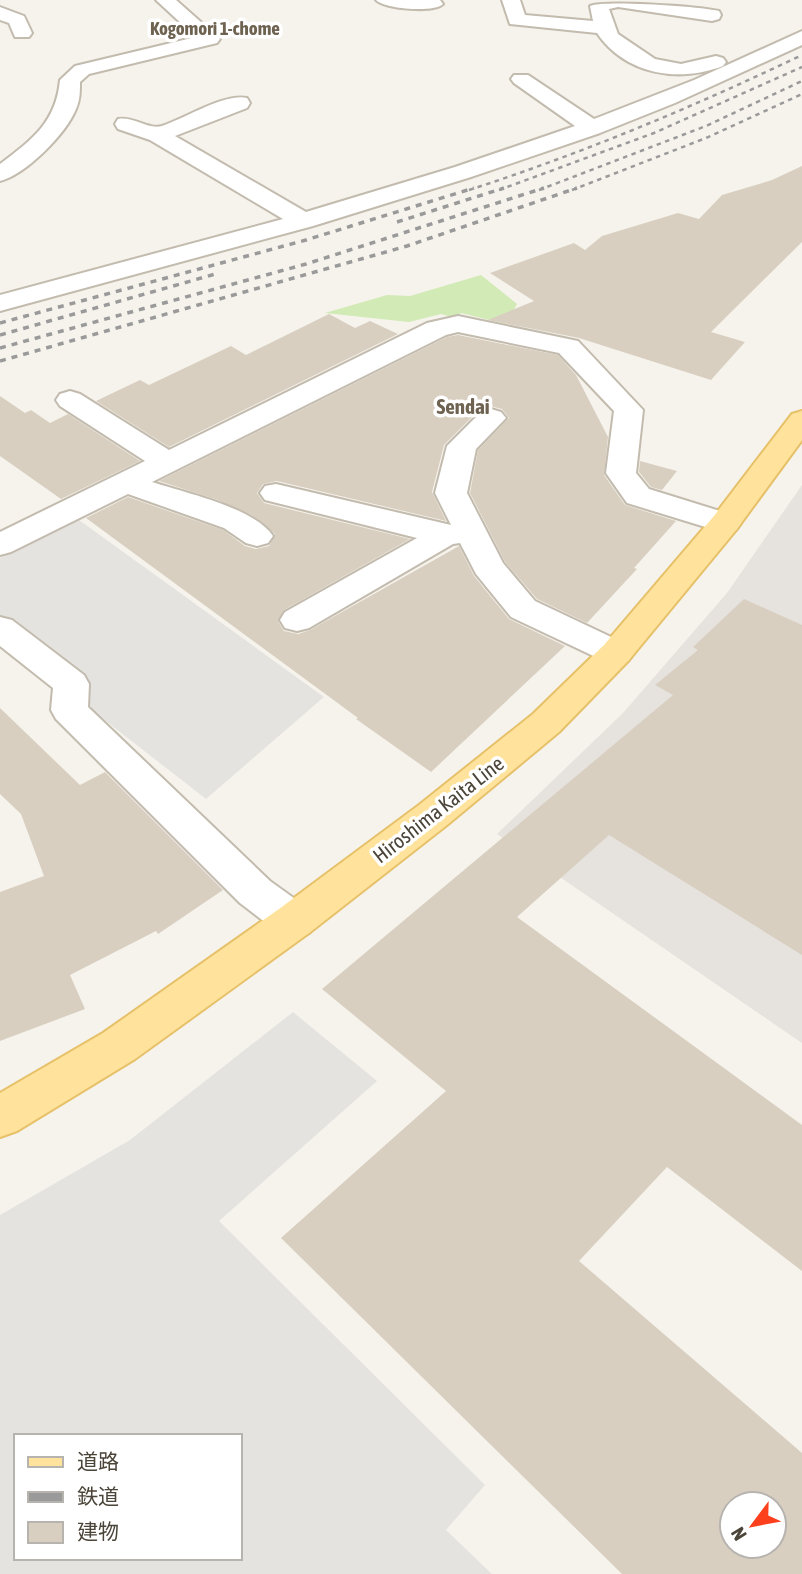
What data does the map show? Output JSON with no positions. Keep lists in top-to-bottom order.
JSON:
{
  "streets": {
    "main road": ["Hiroshima Kaita Line"]
  },
  "districts": ["Kogomori 1-chome", "Sendai"],
  "legend": ["道路", "鉄道", "建物"],
  "north": "bottom left"
}
